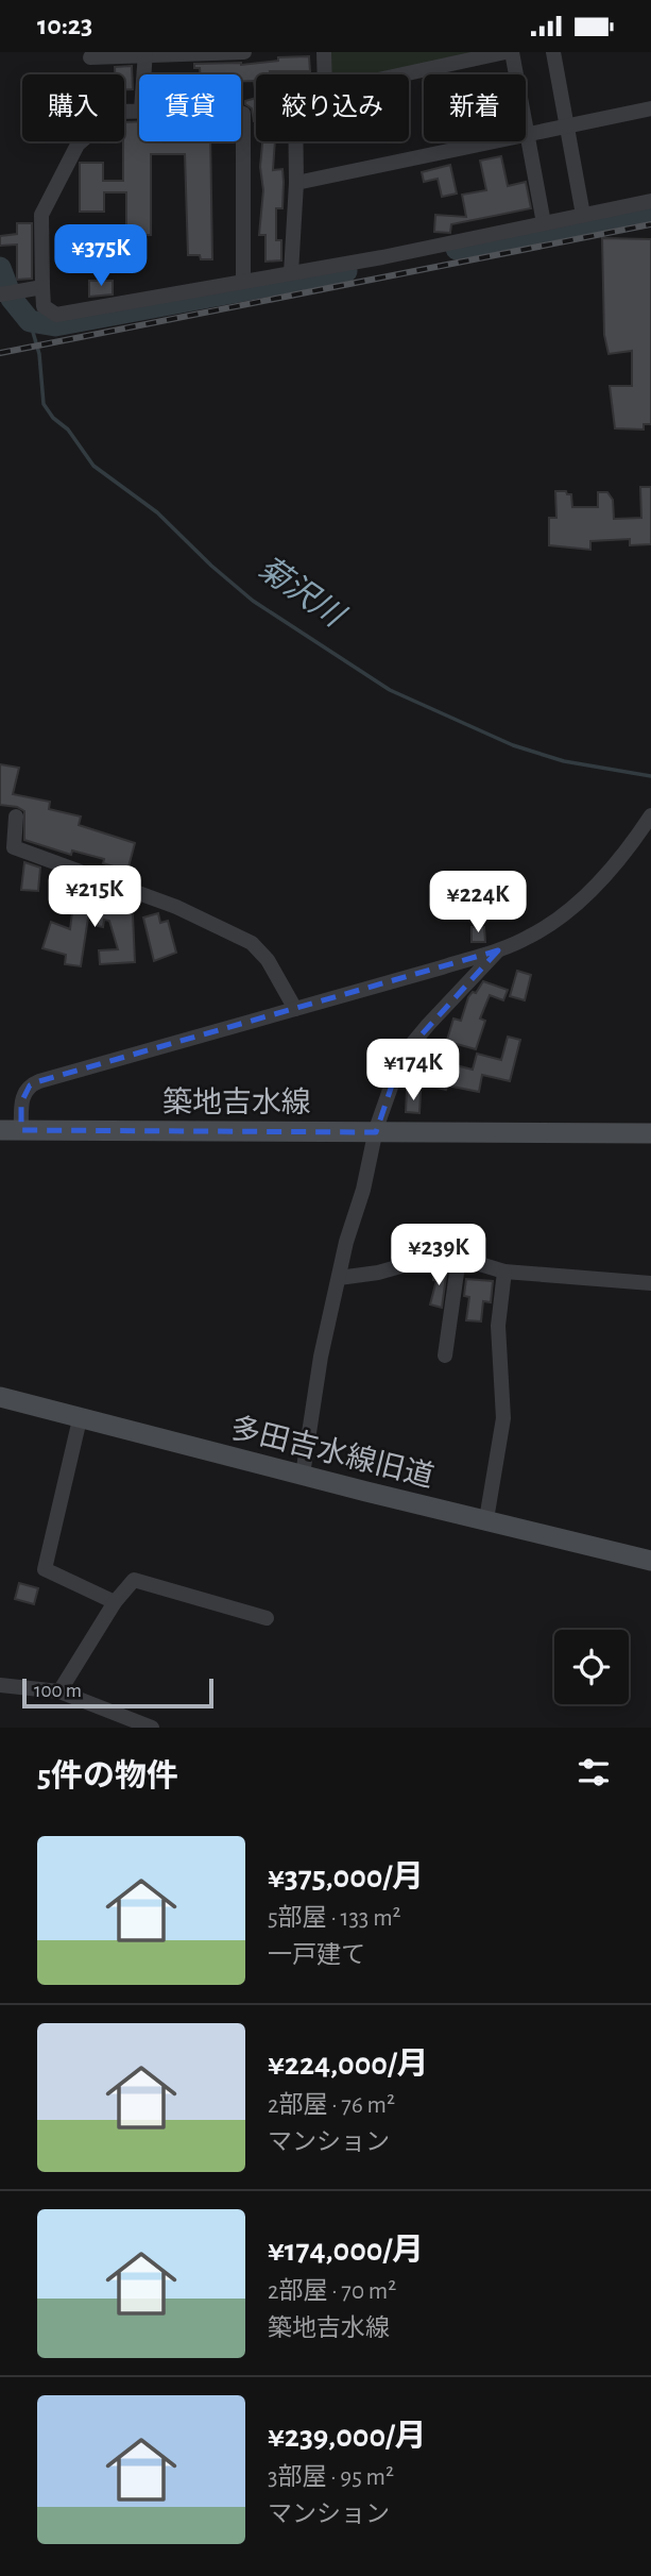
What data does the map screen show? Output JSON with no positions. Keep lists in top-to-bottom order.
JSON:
{
  "streets": {
    "street": ["築地吉水線", "多田吉水線旧道"]
  },
  "water": ["菊沢川"],
  "scale_bar": "100 m",
  "page": {
    "status": "10:23",
    "chip": [
      "購入",
      "賃貸",
      "絞り込み",
      "新着"
    ],
    "price": [
      "¥375K",
      "¥215K",
      "¥224K",
      "¥174K",
      "¥239K"
    ],
    "scale": "100 m",
    "heading": "5件の物件",
    "list": [
      {
        "name": "¥375,000/月",
        "note": "5部屋 · 133 m² · 一戸建て"
      },
      {
        "name": "¥224,000/月",
        "note": "2部屋 · 76 m² · マンション"
      },
      {
        "name": "¥174,000/月",
        "note": "2部屋 · 70 m² · 築地吉水線"
      },
      {
        "name": "¥239,000/月",
        "note": "3部屋 · 95 m² · マンション"
      }
    ]
  }
}
